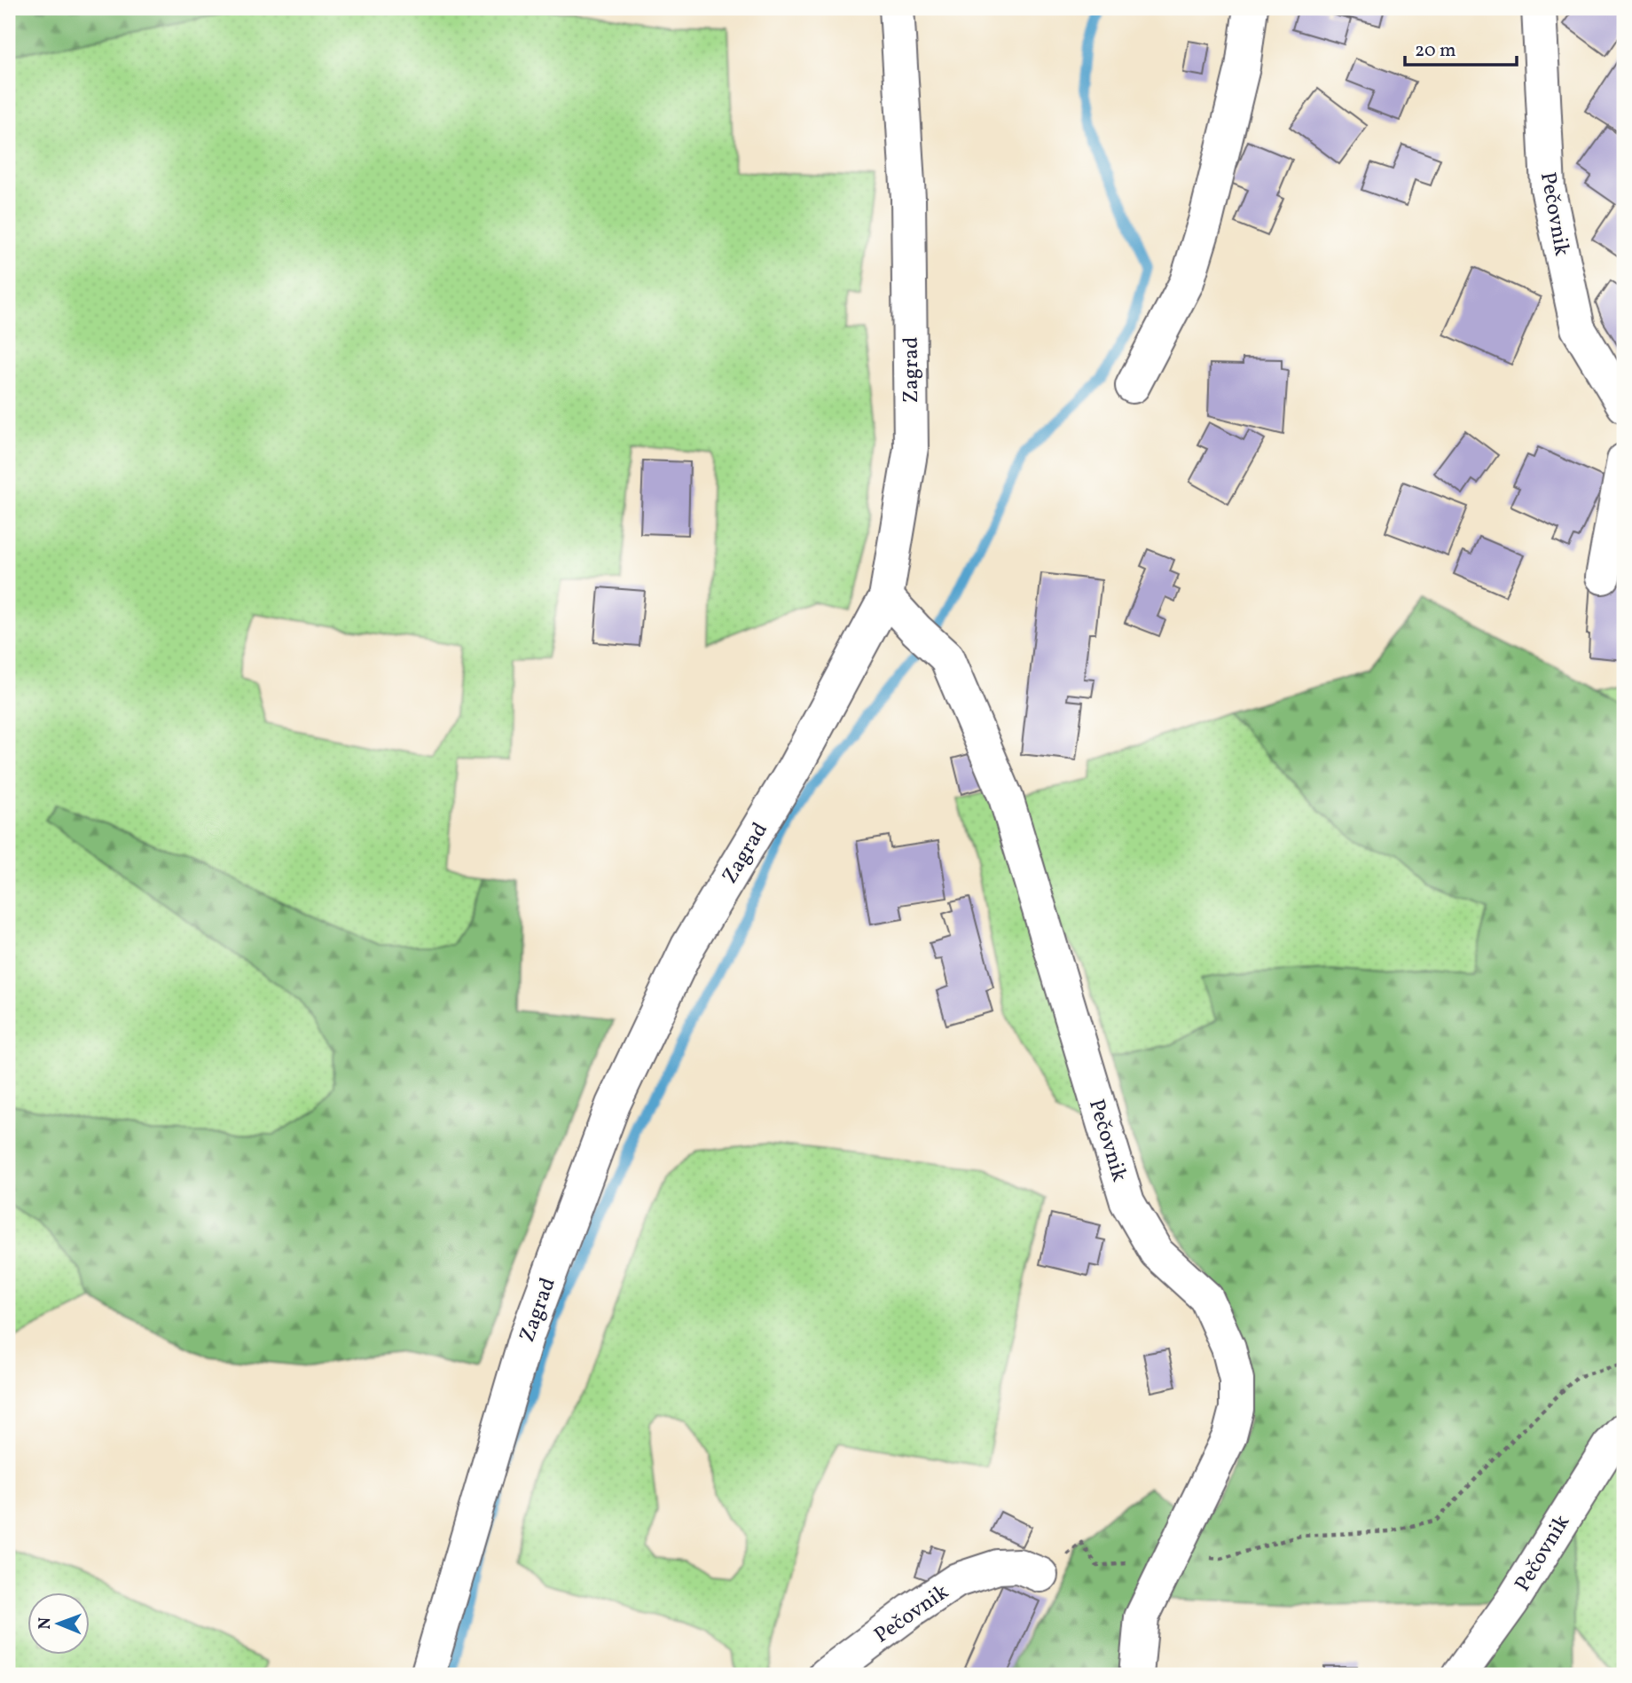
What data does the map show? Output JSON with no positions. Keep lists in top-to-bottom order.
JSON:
{
  "streets": {
    "street": ["Pečovnik", "Zagrad"]
  },
  "crossings": [
    ["Pečovnik", "Zagrad"]
  ],
  "scale_bar": "20 m",
  "north": "left"
}
